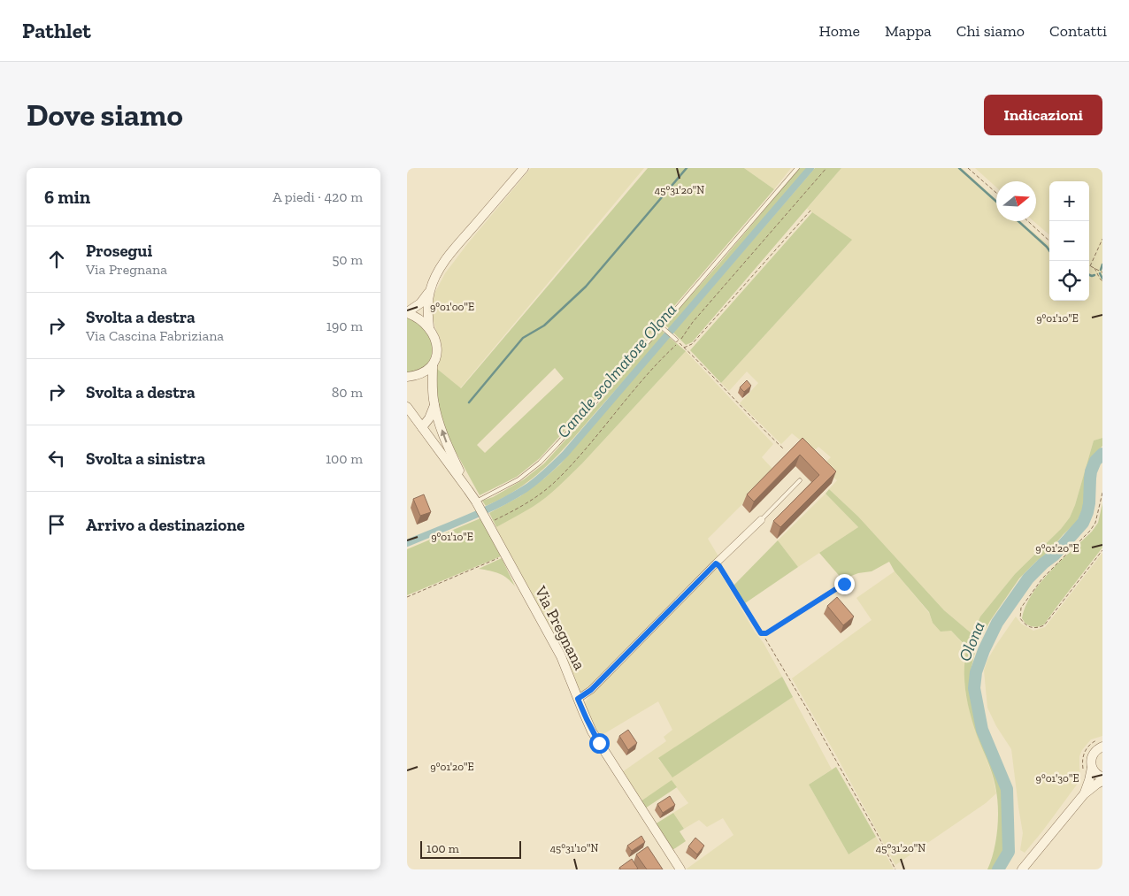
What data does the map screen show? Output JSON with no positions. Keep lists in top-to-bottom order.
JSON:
{
  "streets": {
    "street": ["Via Pregnana"]
  },
  "water": ["Canale scolmatore Olona", "Olona"],
  "scale_bar": "100 m",
  "north": "right",
  "page": {
    "header": "Pathlet",
    "nav": [
      "Home",
      "Mappa",
      "Chi siamo",
      "Contatti"
    ],
    "buttons": "Indicazioni",
    "title": "Dove siamo",
    "heading": ["6 min", "A piedi · 420 m"],
    "map_buttons": ["+", "−"],
    "list": [
      ["Prosegui", "Via Pregnana", "50 m"],
      ["Svolta a destra", "Via Cascina Fabriziana", "190 m"],
      ["Svolta a destra", "80 m"],
      ["Svolta a sinistra", "100 m"],
      "Arrivo a destinazione"
    ],
    "scale": "100 m"
  },
  "coordinates": [
    "45°31'20\"N",
    "9°01'00\"E",
    "9°01'10\"E",
    "9°01'20\"E",
    "9°01'30\"E",
    "45°31'10\"N"
  ]
}
